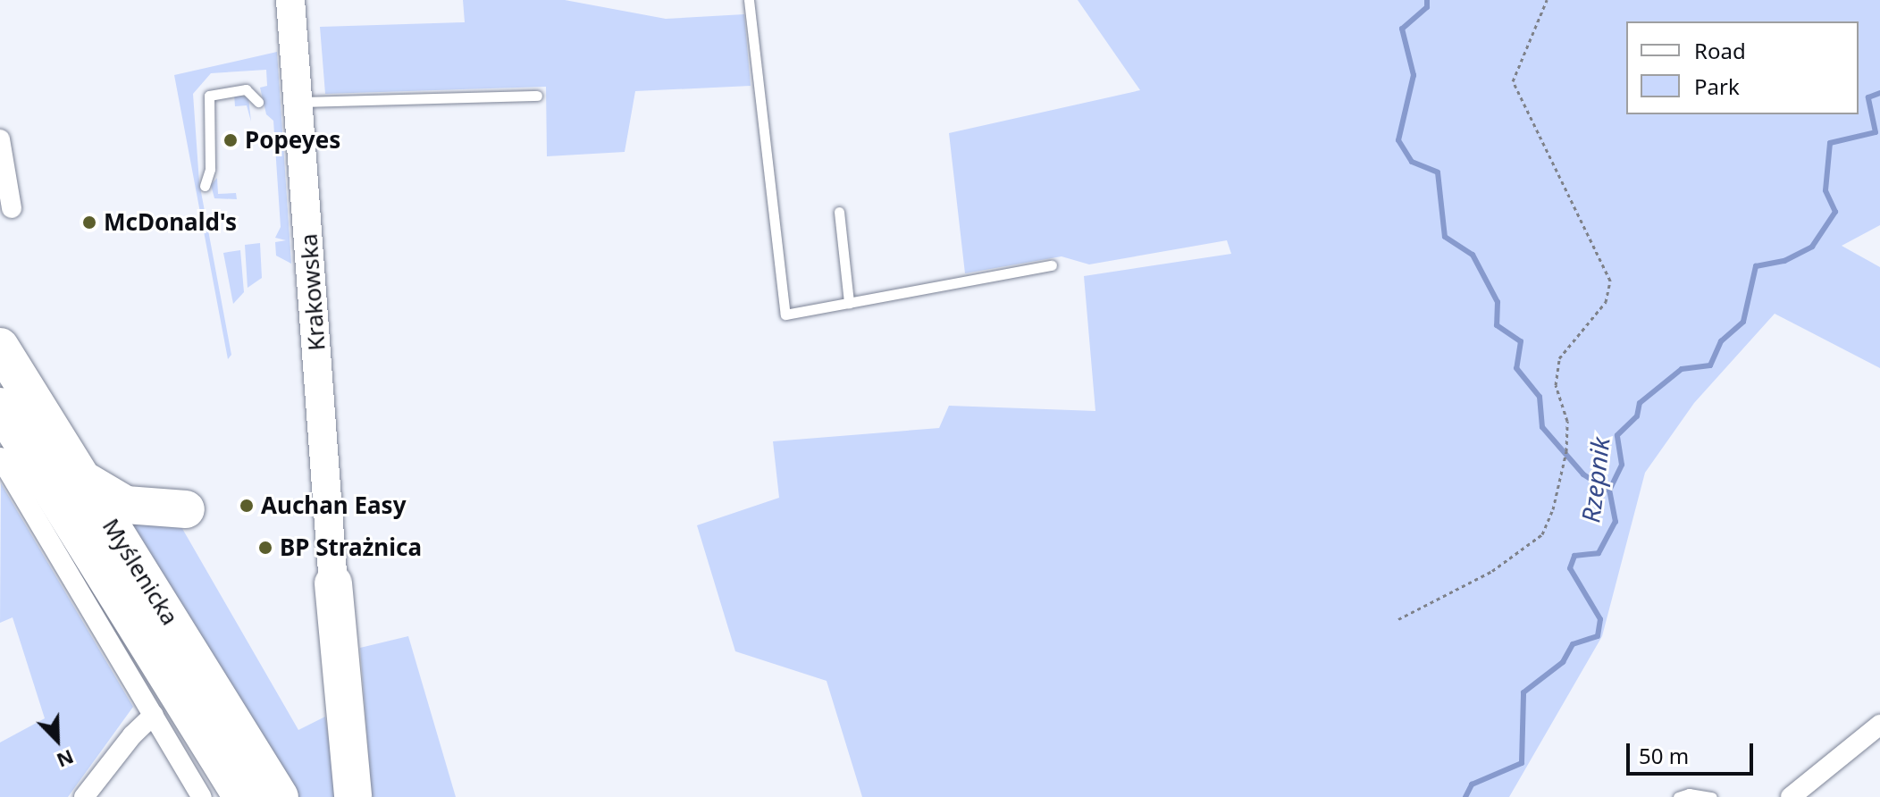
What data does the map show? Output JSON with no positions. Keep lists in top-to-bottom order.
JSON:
{
  "streets": {
    "highway": ["Myślenicka"],
    "street": ["Krakowska"]
  },
  "water": ["Rzepnik"],
  "places": [
    "Popeyes",
    "McDonald's",
    "Auchan Easy",
    "BP Strażnica"
  ],
  "legend": ["Road", "Park"],
  "scale_bar": "50 m",
  "north": "bottom right"
}
